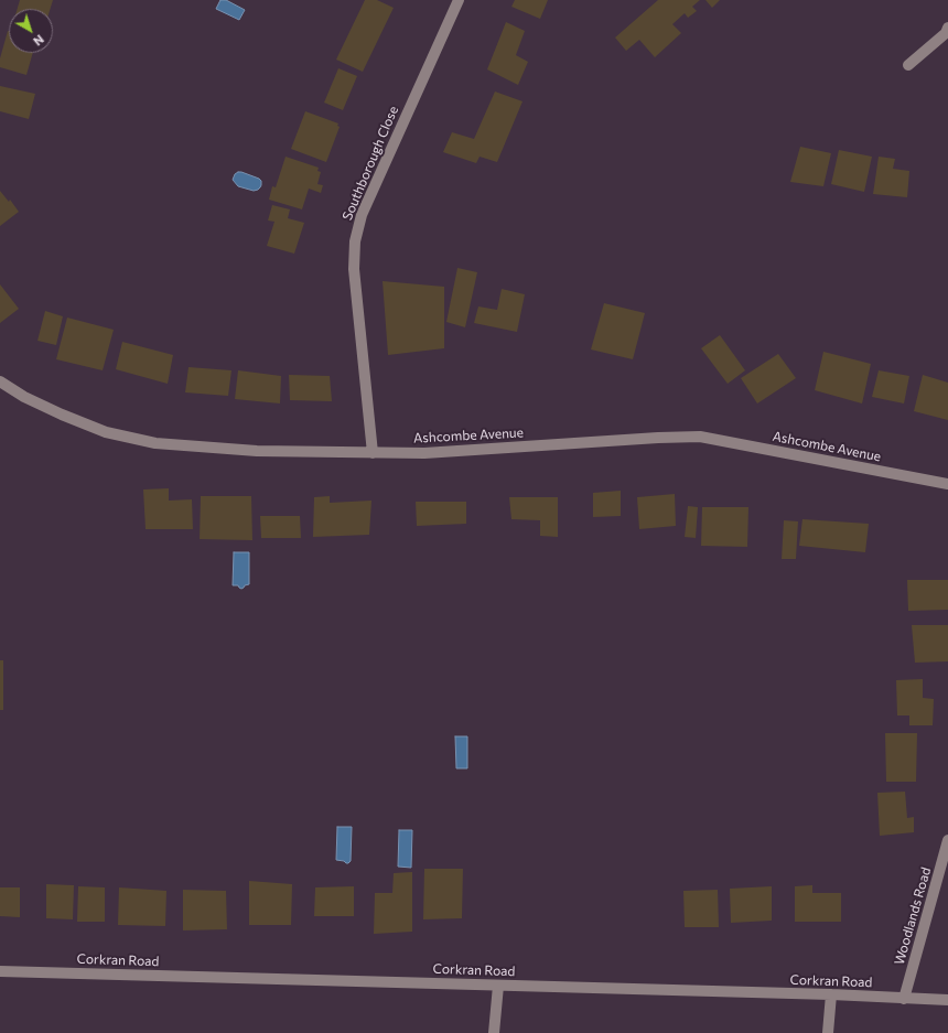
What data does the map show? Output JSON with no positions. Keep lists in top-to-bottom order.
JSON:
{
  "streets": {
    "street": [
      "Southborough Close",
      "Ashcombe Avenue",
      "Woodlands Road",
      "Corkran Road"
    ]
  },
  "crossings": [
    ["Southborough Close", "Ashcombe Avenue"],
    ["Woodlands Road", "Corkran Road"]
  ],
  "north": "bottom right"
}
